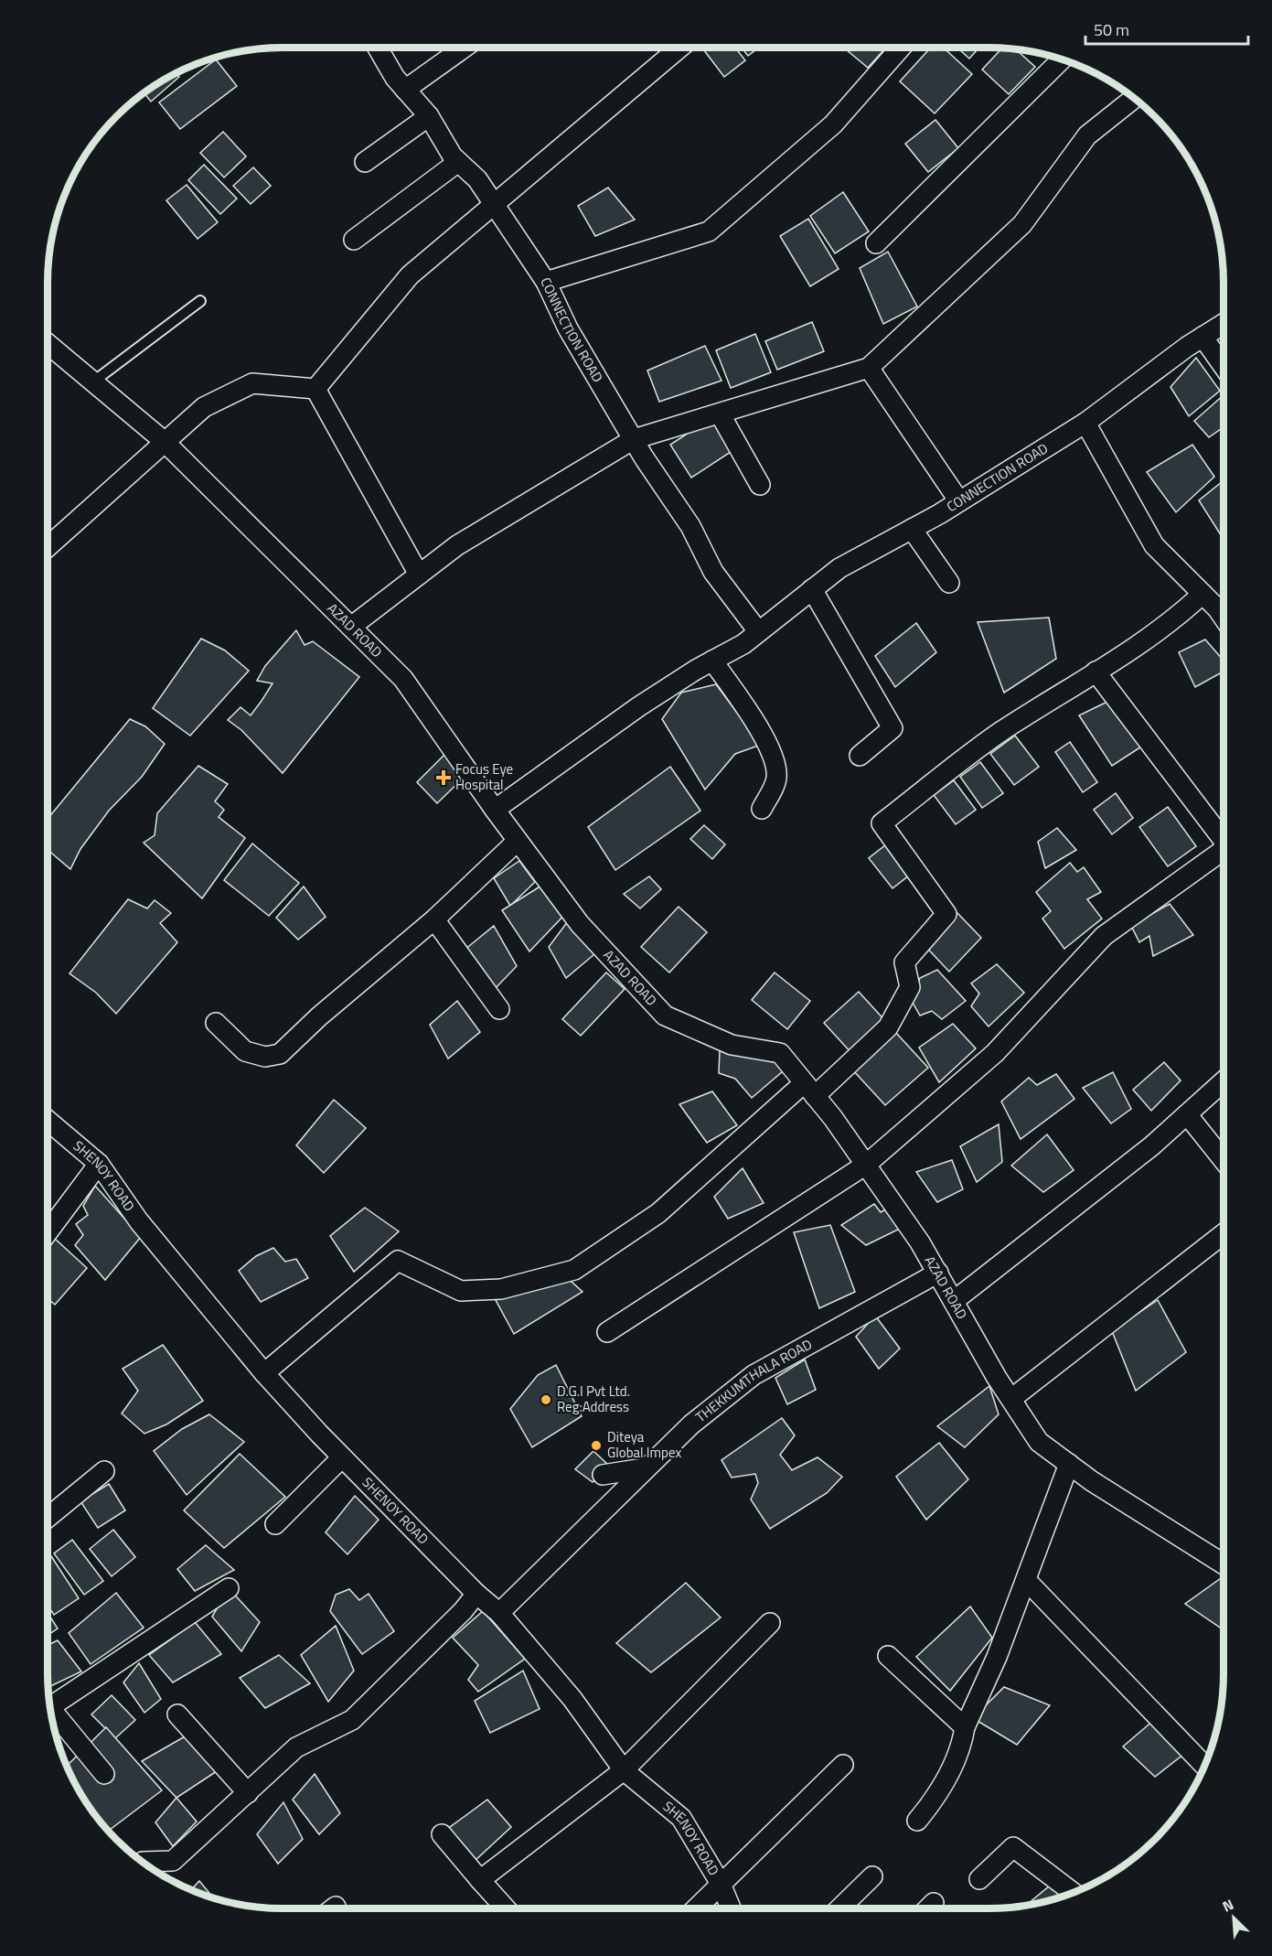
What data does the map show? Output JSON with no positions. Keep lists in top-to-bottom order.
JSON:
{
  "streets": {
    "street": [
      "CONNECTION ROAD",
      "AZAD ROAD",
      "SHENOY ROAD",
      "THEKKUMTHALA ROAD"
    ]
  },
  "crossings": [
    ["CONNECTION ROAD", "AZAD ROAD"],
    ["AZAD ROAD", "THEKKUMTHALA ROAD"],
    ["SHENOY ROAD", "THEKKUMTHALA ROAD"]
  ],
  "places": {
    "health": ["Focus Eye Hospital"],
    "other": ["D.G.I Pvt Ltd. Reg:Address", "Diteya Global Impex"]
  },
  "scale_bar": "50 m",
  "north": "top left"
}
